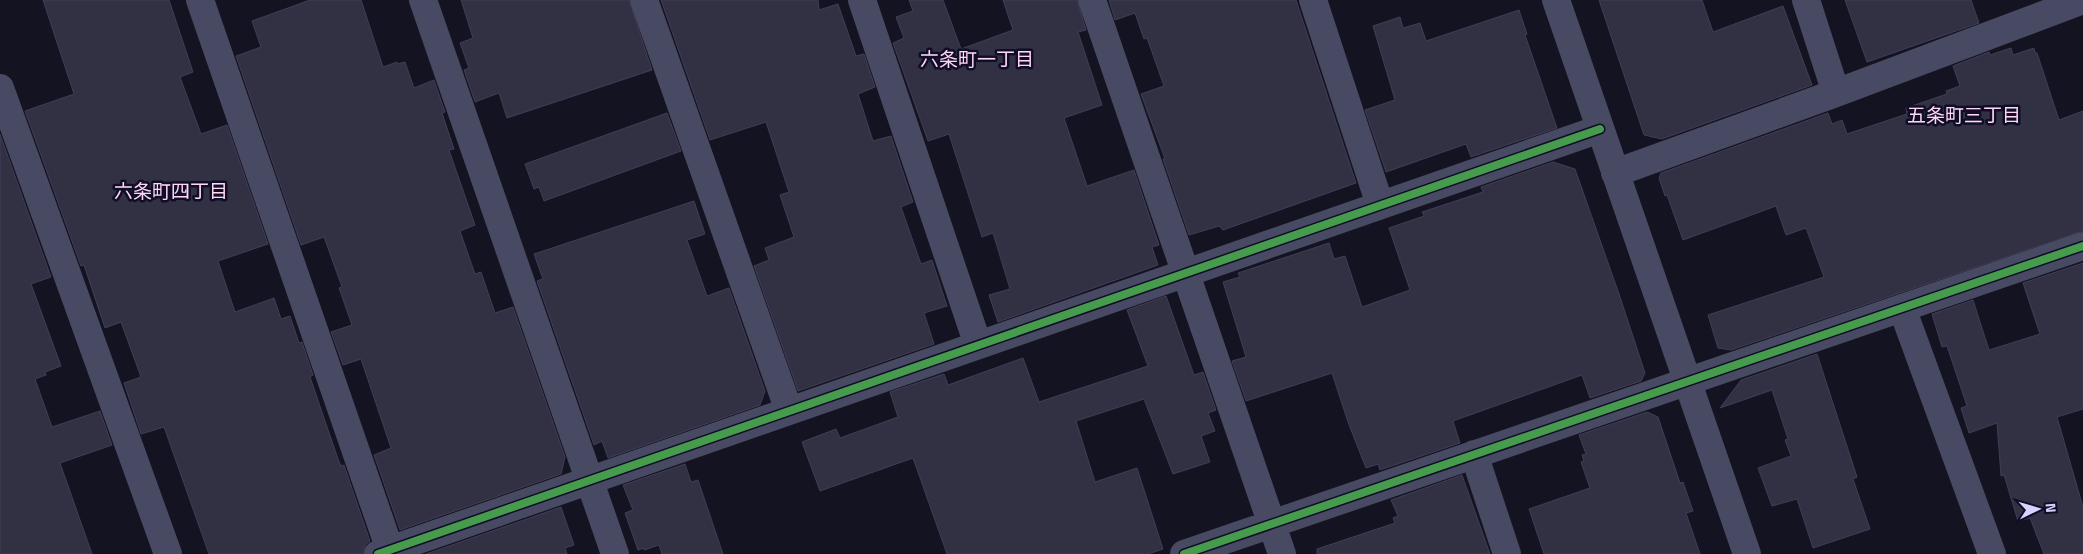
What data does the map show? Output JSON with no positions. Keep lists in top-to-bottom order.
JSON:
{
  "districts": ["六条町一丁目", "五条町三丁目", "六条町四丁目"],
  "north": "right"
}
